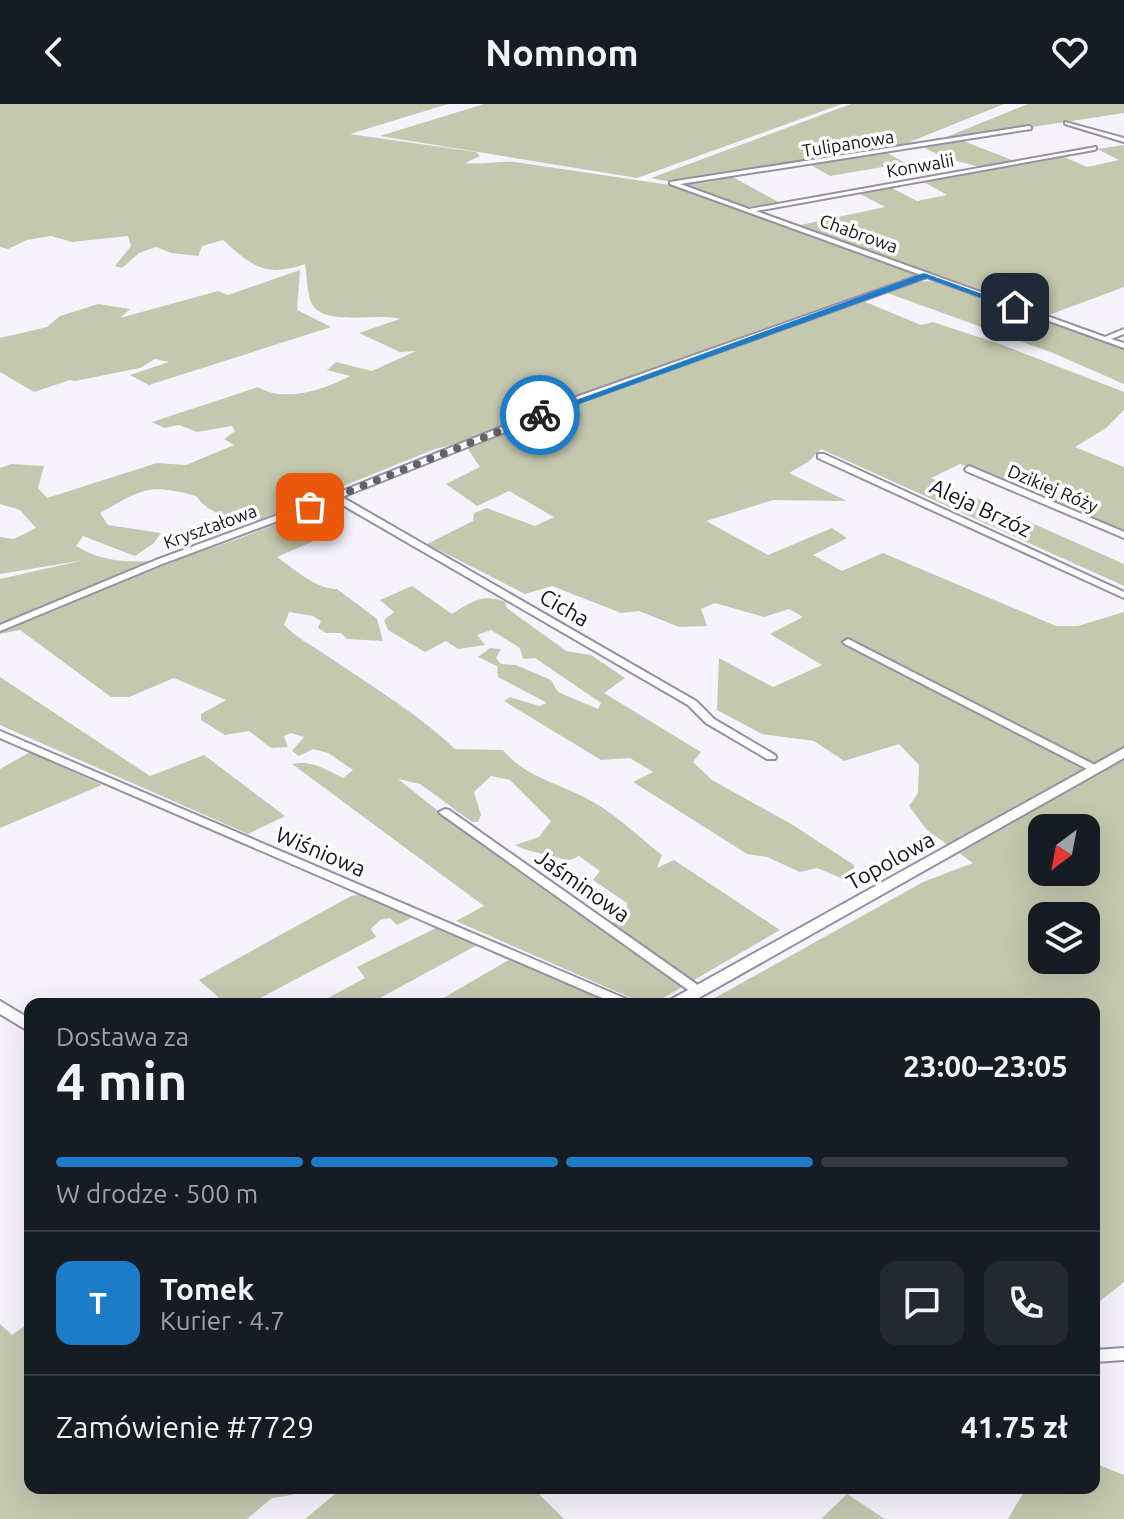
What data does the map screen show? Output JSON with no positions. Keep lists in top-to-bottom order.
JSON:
{
  "streets": {
    "street": [
      "Tulipanowa",
      "Konwalii",
      "Chabrowa",
      "Dzikiej Róży",
      "Aleja Brzóz",
      "Kryształowa",
      "Cicha",
      "Wiśniowa",
      "Topolowa",
      "Jaśminowa"
    ]
  },
  "crossings": [
    ["Tulipanowa", "Chabrowa"],
    ["Konwalii", "Chabrowa"],
    ["Chabrowa", "Kryształowa"],
    ["Kryształowa", "Cicha"],
    ["Topolowa", "Jaśminowa"]
  ],
  "north": "bottom left",
  "page": {
    "header": "Nomnom",
    "heading": ["4 min", "Dostawa za", "23:00–23:05"],
    "panel": [
      "Tomek",
      "Kurier · 4.7",
      "Zamówienie #7729",
      "41.75 zł"
    ],
    "bar": "W drodze · 500 m",
    "round": "T"
  }
}
